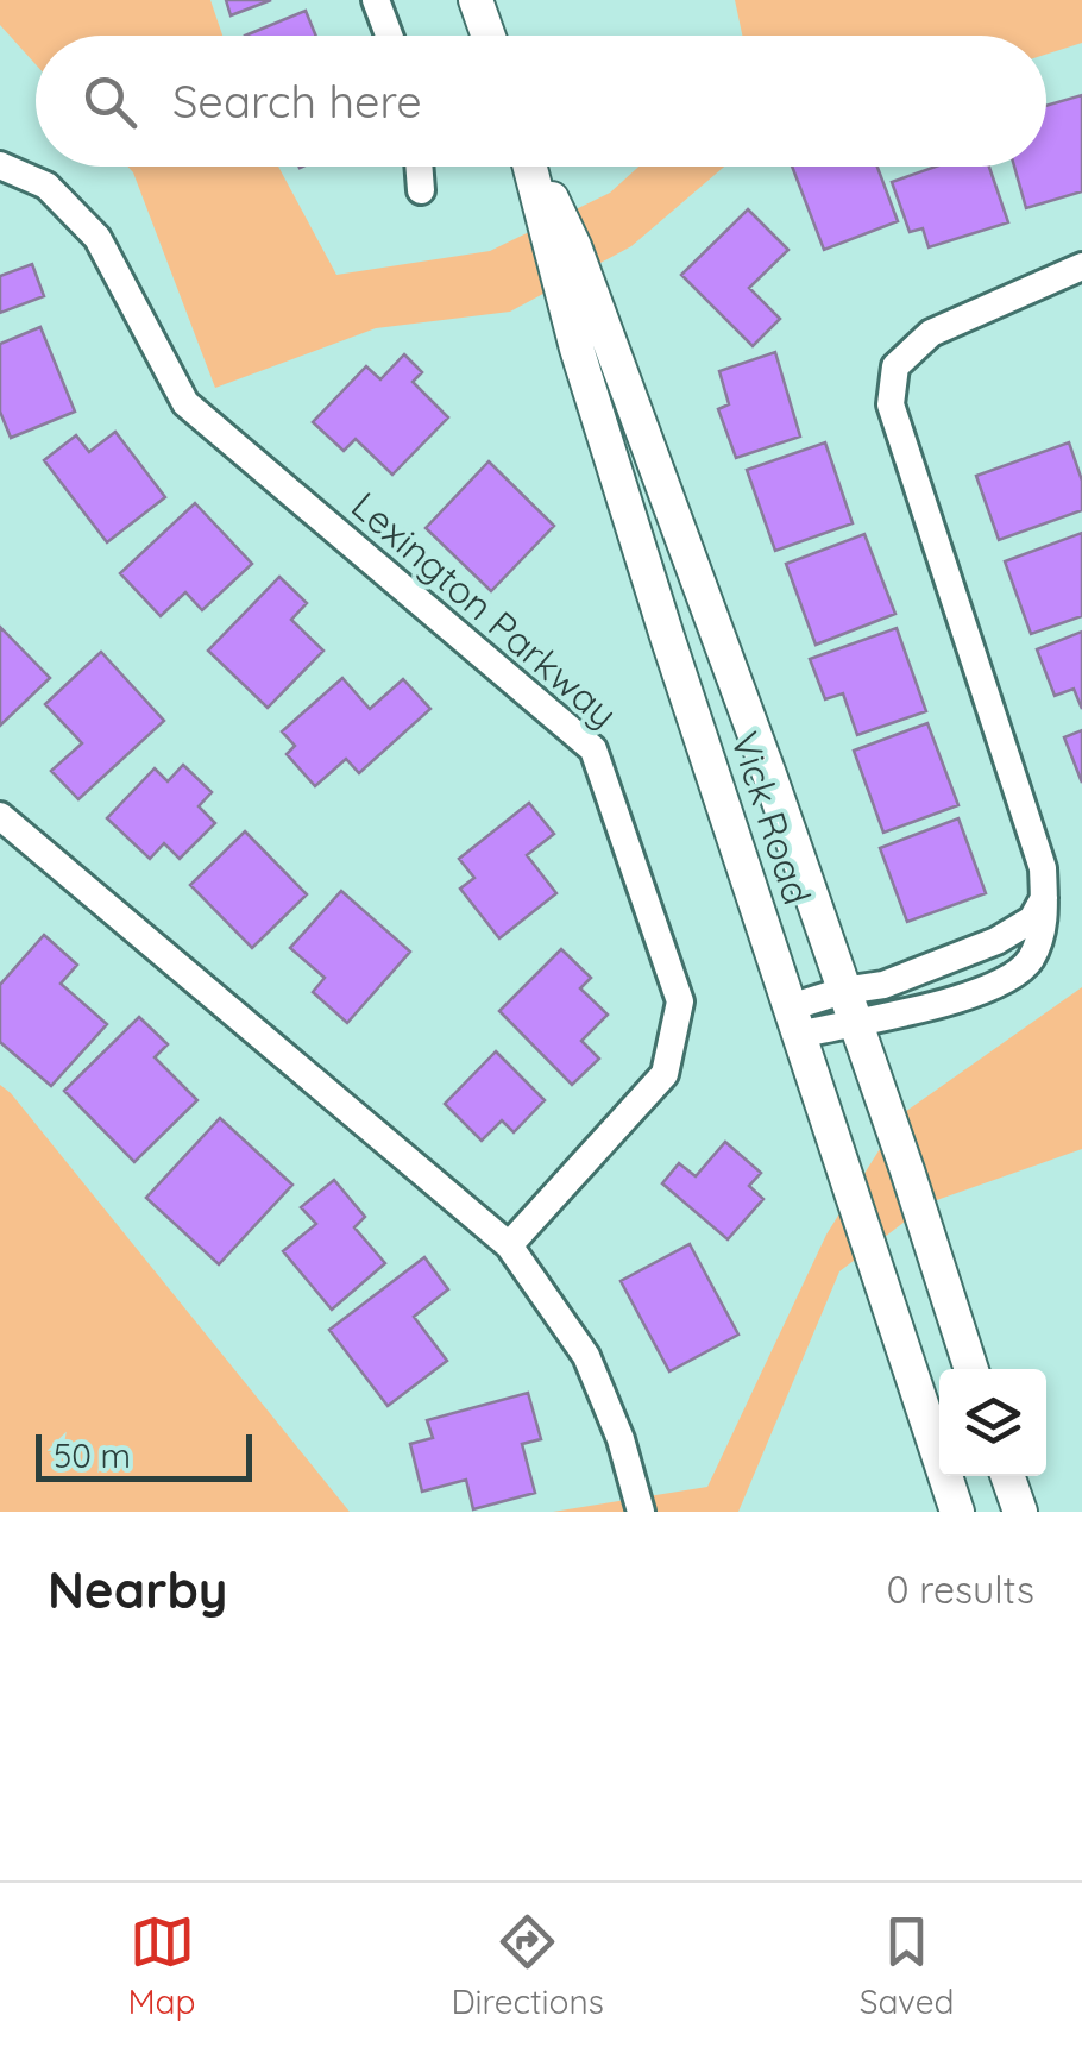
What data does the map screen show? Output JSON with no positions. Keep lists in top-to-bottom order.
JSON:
{
  "streets": {
    "street": ["Lexington Parkway", "Vick Road"]
  },
  "scale_bar": "50 m",
  "page": {
    "search": "Search here",
    "scale": "50 m",
    "heading": ["Nearby", "0 results"],
    "nav": ["Map", "Directions", "Saved"]
  }
}
